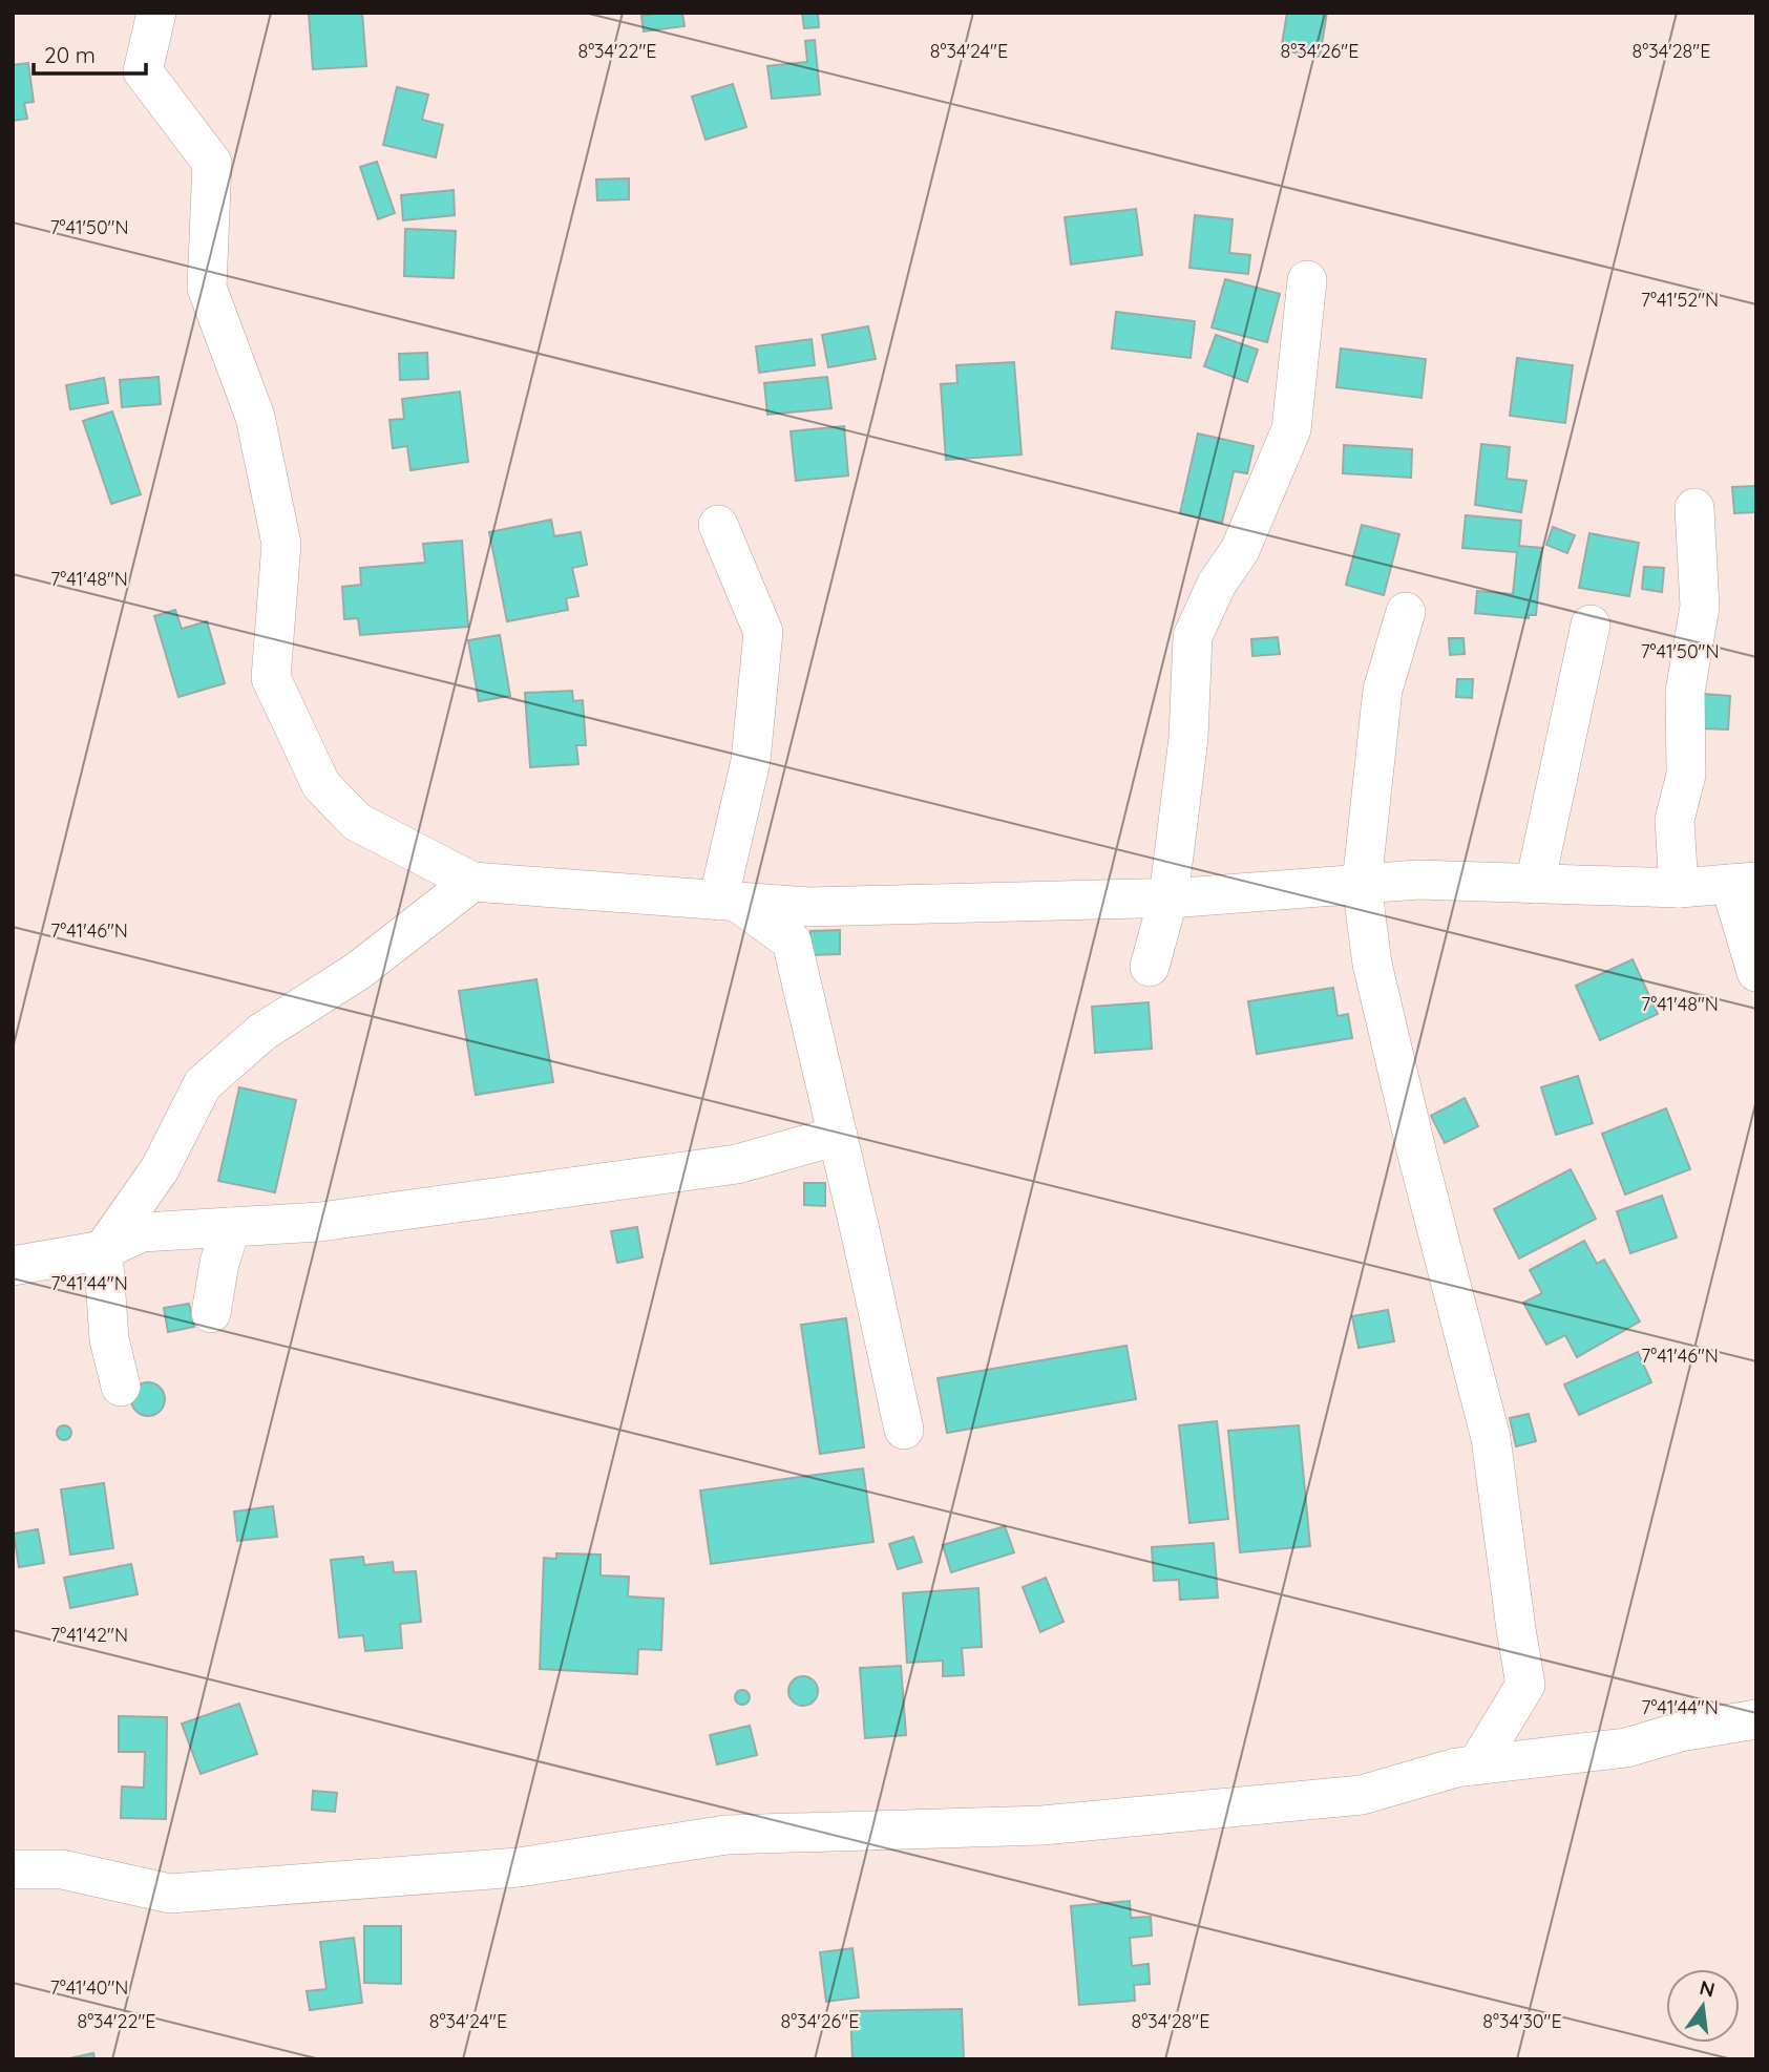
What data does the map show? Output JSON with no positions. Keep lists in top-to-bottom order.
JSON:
{
  "scale_bar": "20 m",
  "north": "top",
  "coordinates": [
    "8°34'22\"E",
    "8°34'24\"E",
    "8°34'26\"E",
    "8°34'28\"E",
    "7°41'50\"N",
    "7°41'52\"N",
    "7°41'48\"N",
    "7°41'46\"N",
    "7°41'44\"N",
    "7°41'42\"N",
    "7°41'40\"N",
    "8°34'30\"E"
  ]
}
